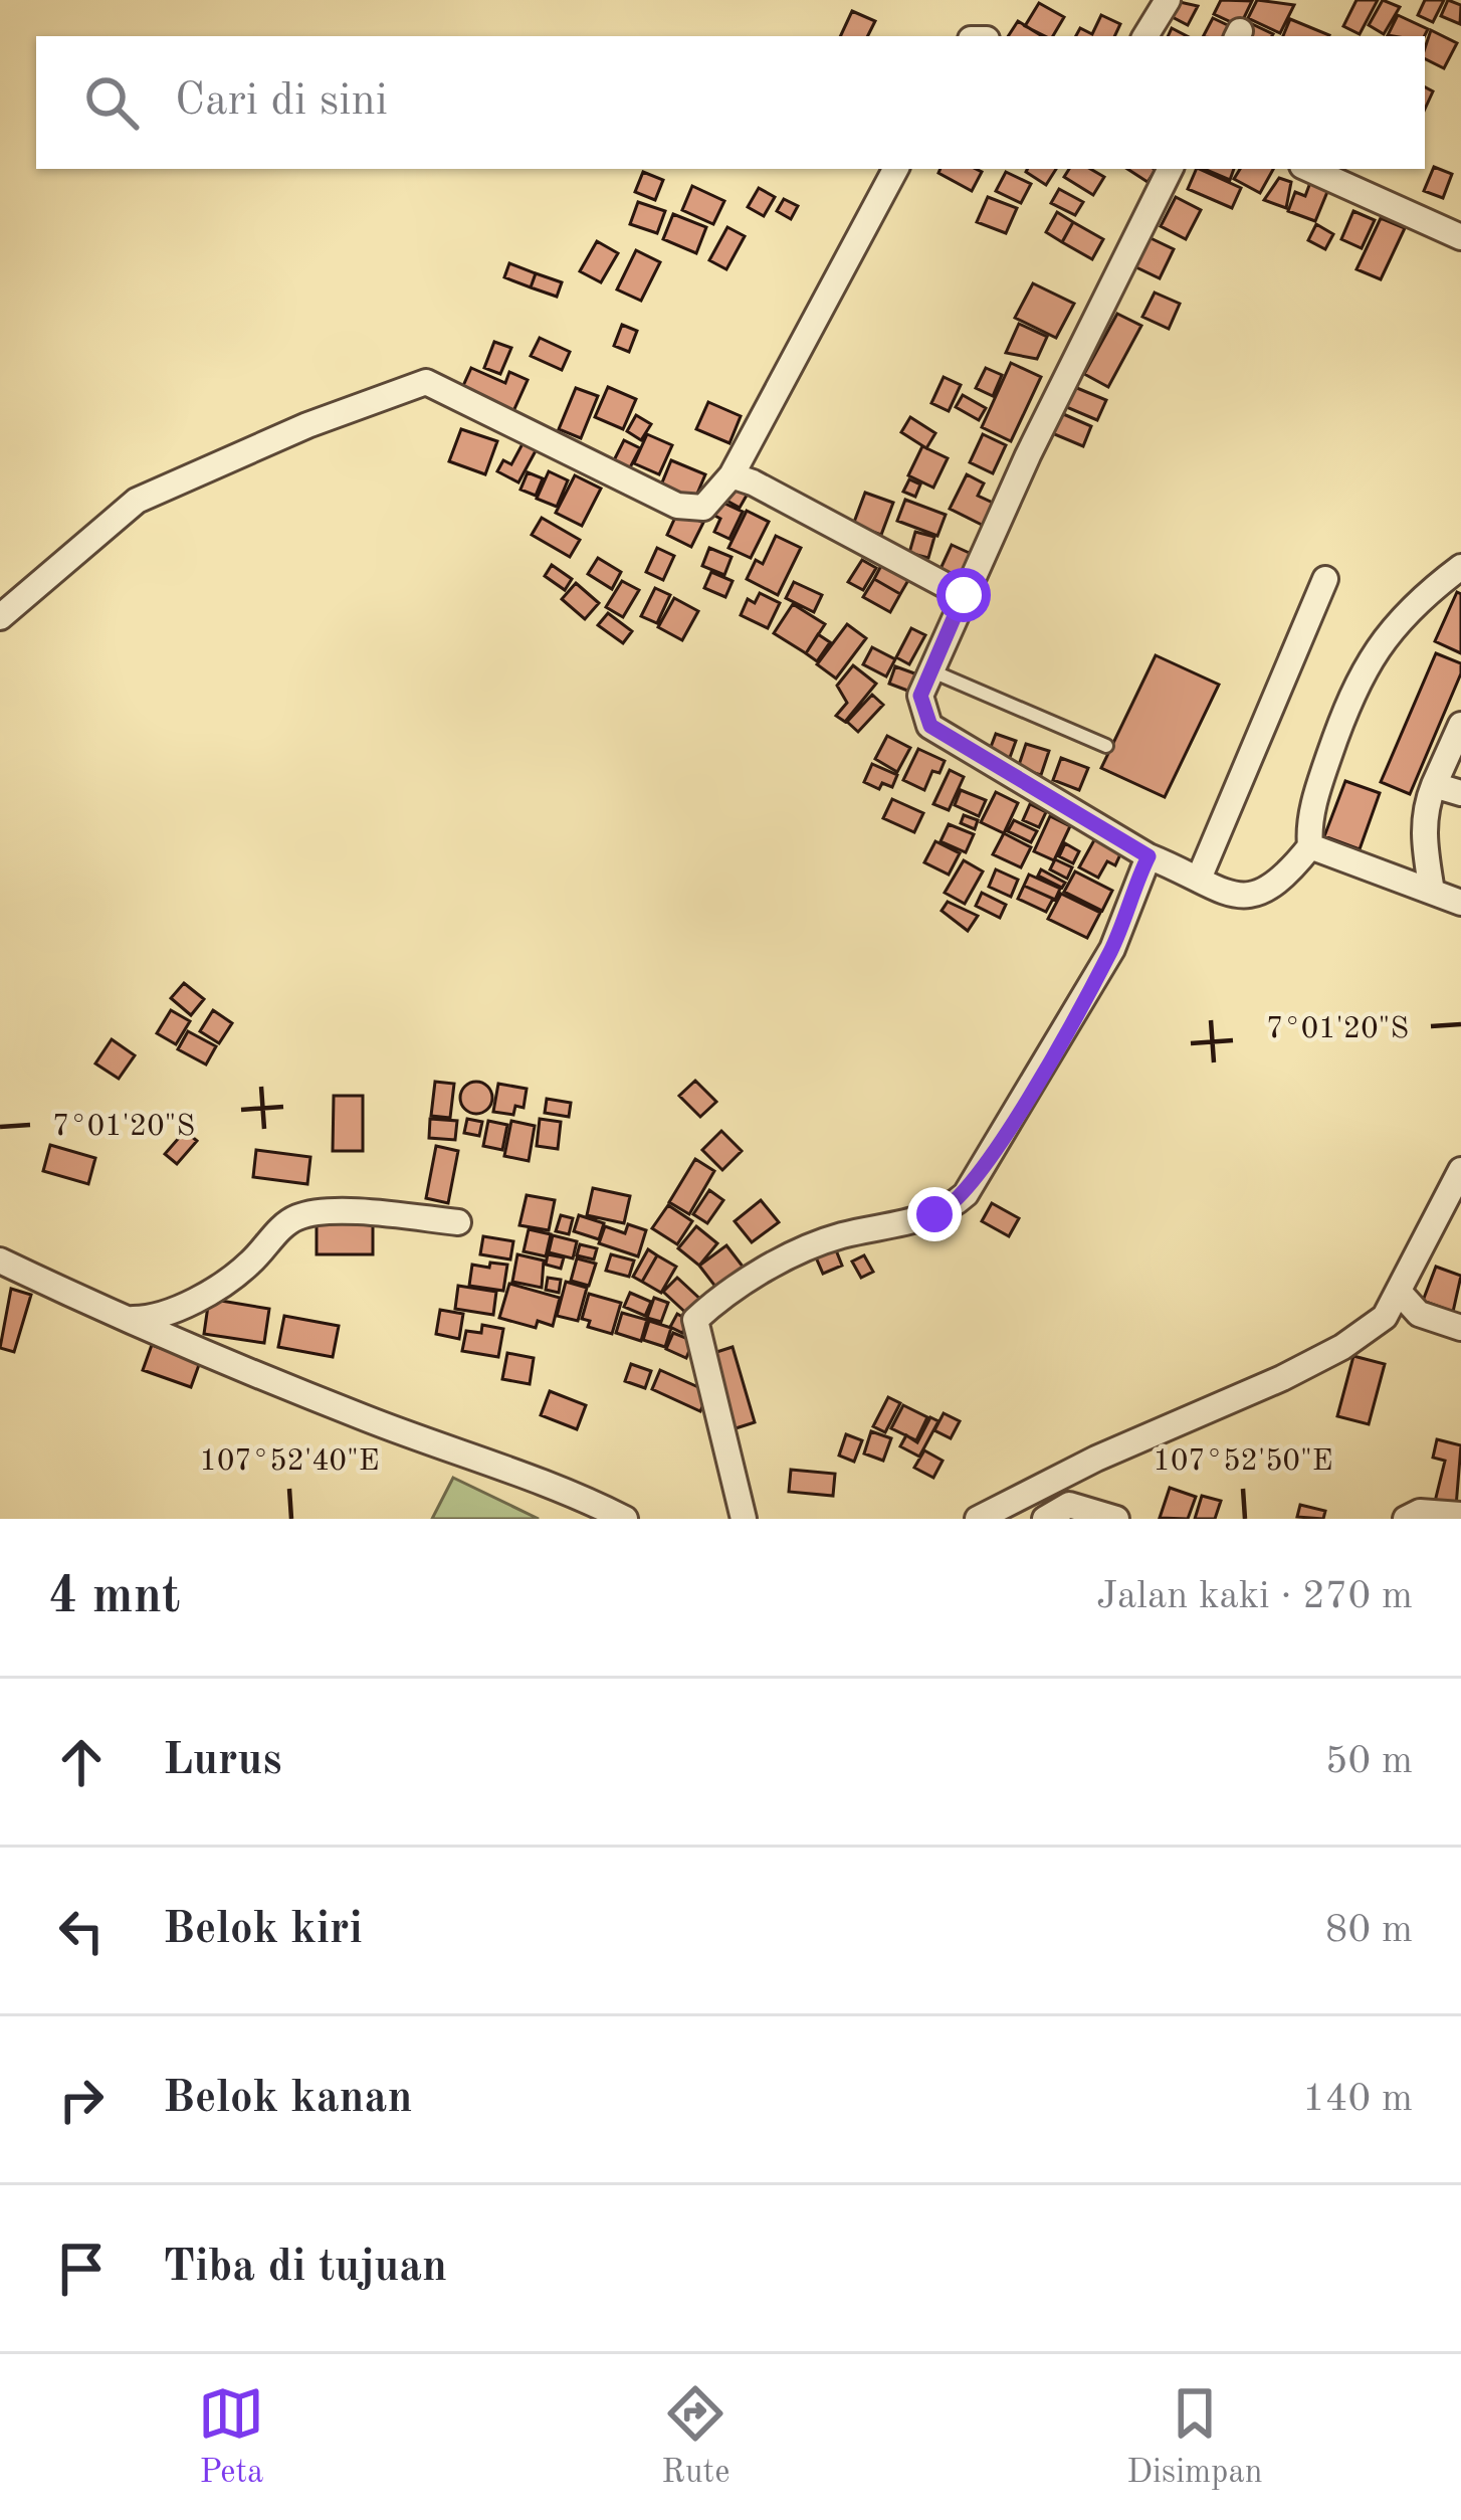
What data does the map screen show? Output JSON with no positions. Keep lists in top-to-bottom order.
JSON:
{
  "page": {
    "search": "Cari di sini",
    "heading": ["4 mnt", "Jalan kaki · 270 m"],
    "list": [
      ["Lurus", "50 m"],
      ["Belok kiri", "80 m"],
      ["Belok kanan", "140 m"],
      "Tiba di tujuan"
    ],
    "nav": ["Peta", "Rute", "Disimpan"]
  },
  "coordinates": ["7°01'20\"S", "107°52'40\"E", "107°52'50\"E"]
}
